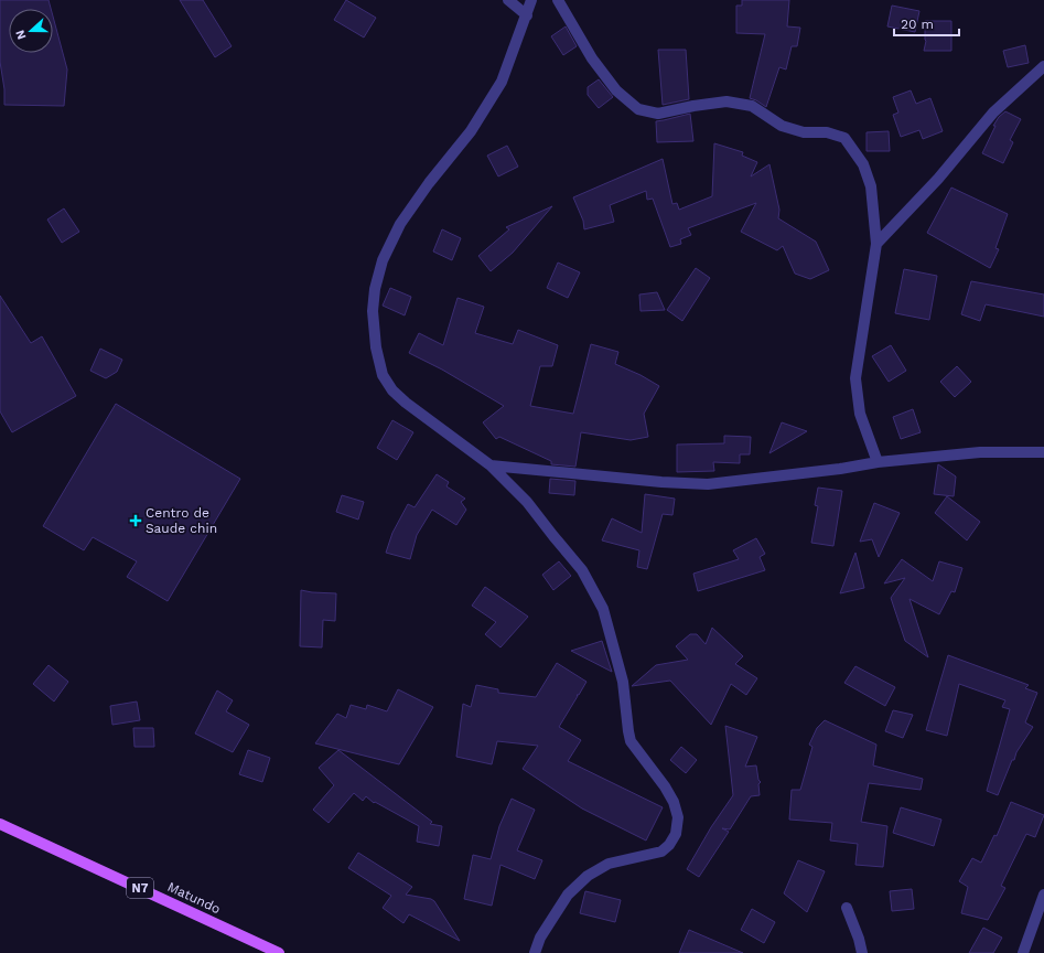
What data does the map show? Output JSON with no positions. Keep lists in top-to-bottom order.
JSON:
{
  "streets": {
    "main road": ["N7", "Matundo"]
  },
  "places": {
    "health": ["Centro de Saude chin"]
  },
  "scale_bar": "20 m",
  "north": "left"
}
